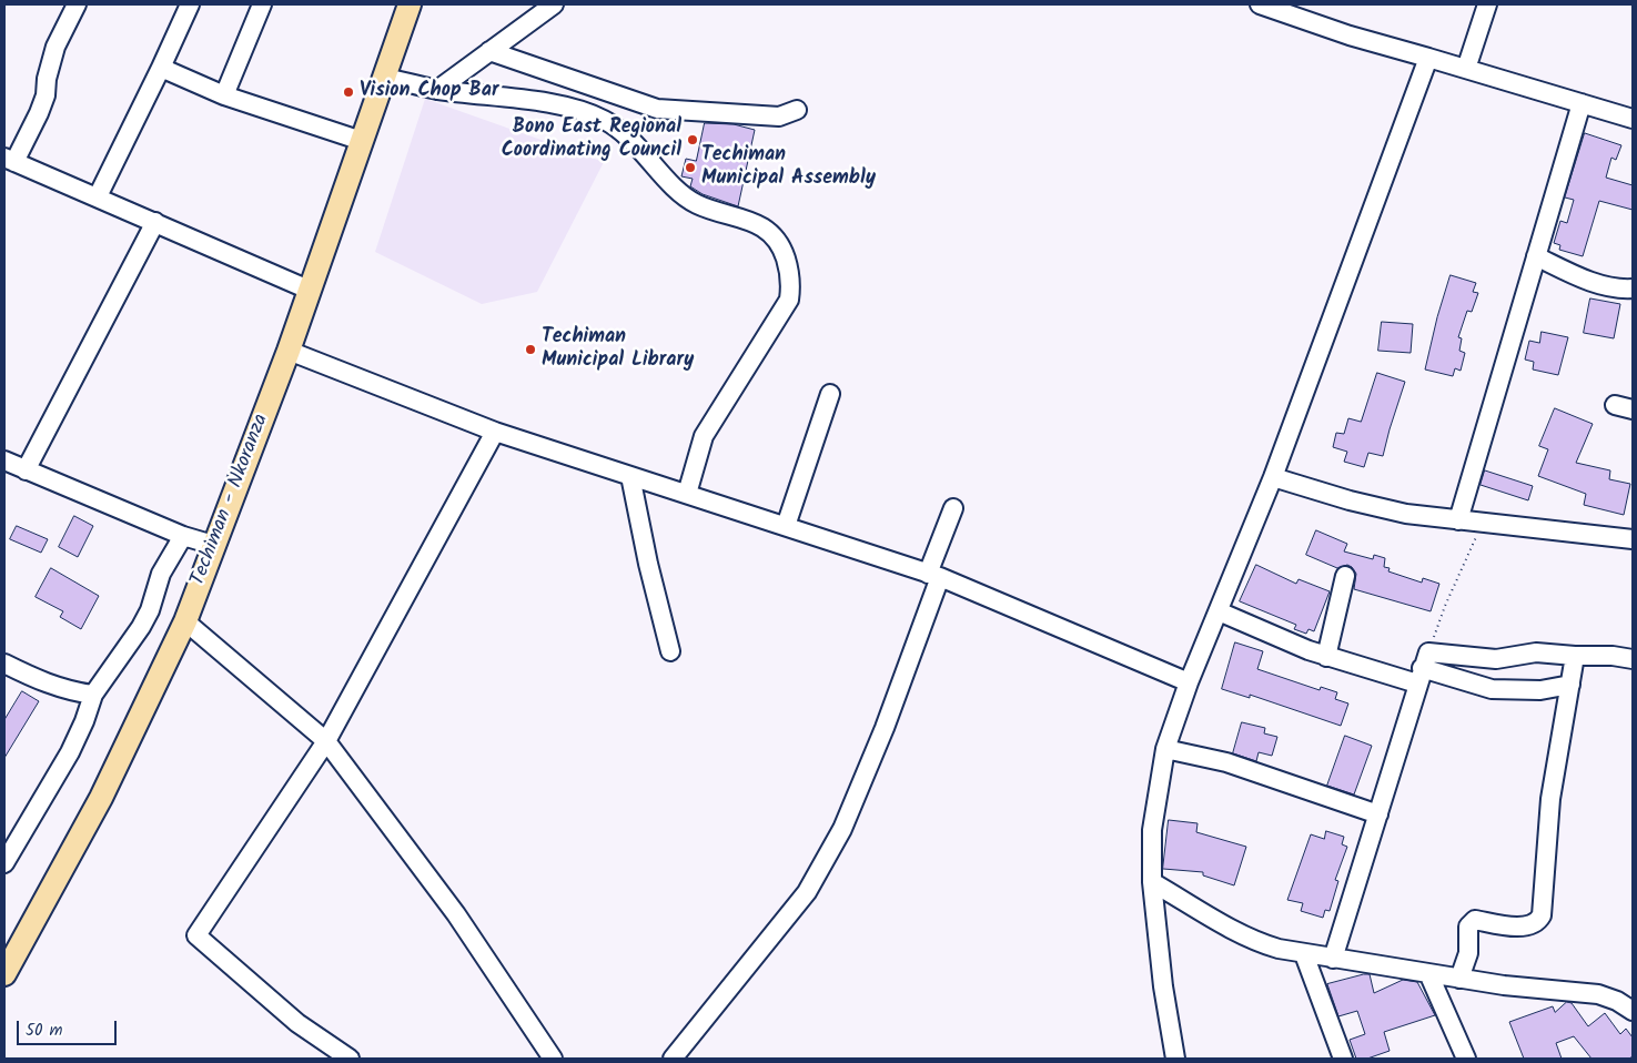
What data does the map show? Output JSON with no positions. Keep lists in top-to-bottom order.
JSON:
{
  "streets": {
    "main road": ["Techiman - Nkoranza"]
  },
  "places": [
    "Vision Chop Bar",
    "Bono East Regional Coordinating Council",
    "Techiman Municipal Assembly",
    "Techiman Municipal Library"
  ],
  "scale_bar": "50 m"
}
